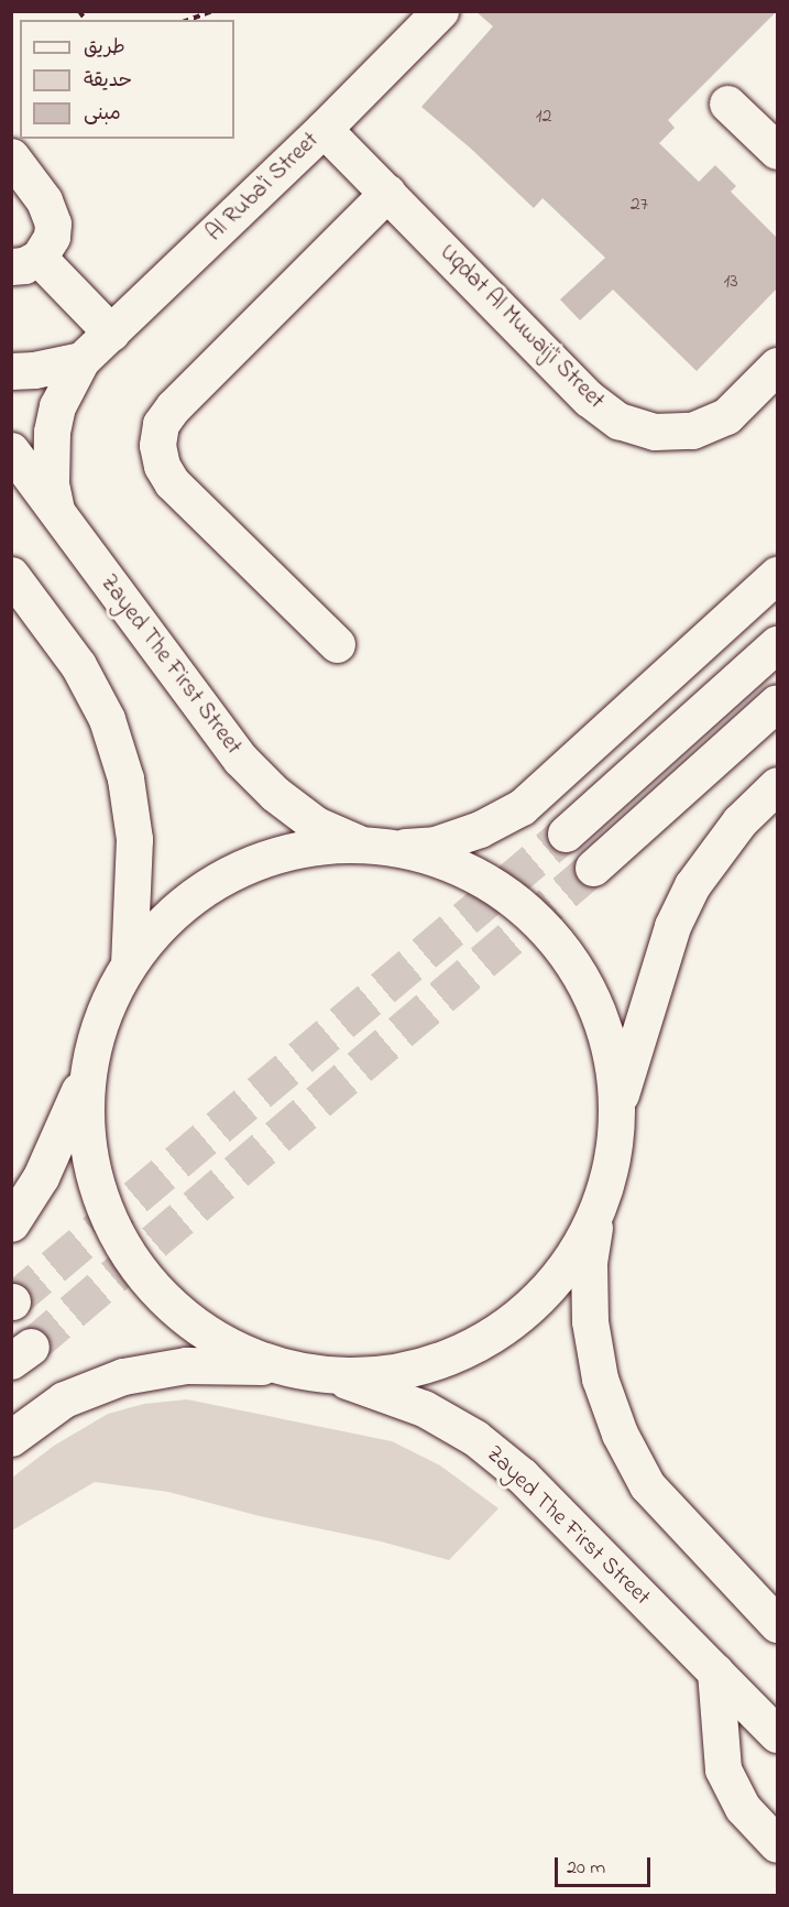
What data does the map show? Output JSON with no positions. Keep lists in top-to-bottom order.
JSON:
{
  "streets": {
    "main road": ["Al Ruba'i Street", "Uqdat Al Muwaij'i Street", "Zayed The First Street"]
  },
  "crossings": [
    ["Al Ruba'i Street", "Uqdat Al Muwaij'i Street"],
    ["Al Ruba'i Street", "Zayed The First Street"]
  ],
  "house_numbers": ["12", "27", "13"],
  "legend": ["طريق", "حديقة", "مبنى"],
  "scale_bar": "20 m"
}
